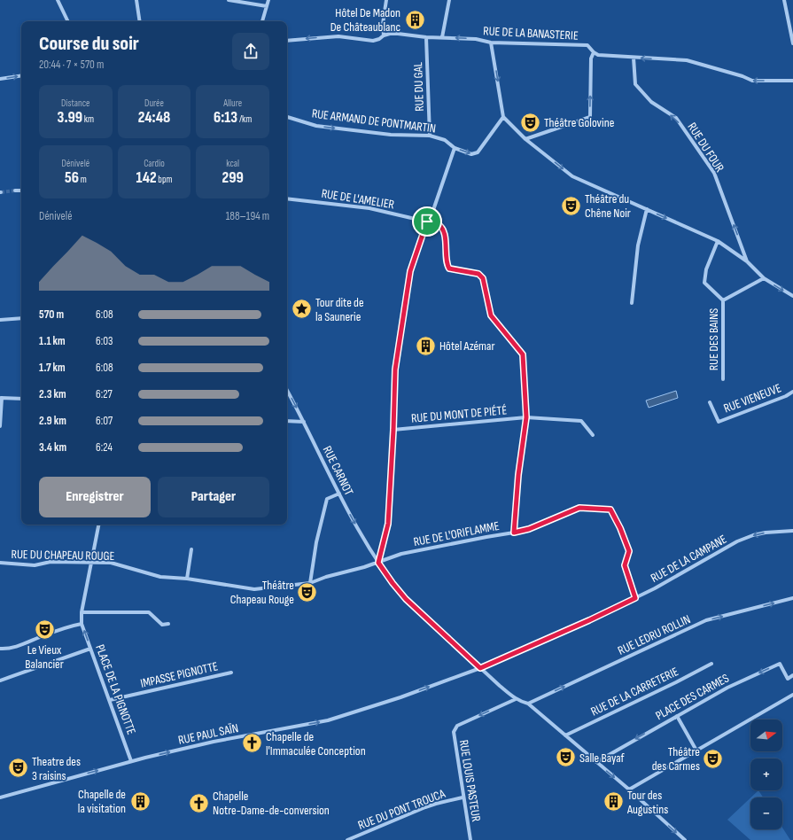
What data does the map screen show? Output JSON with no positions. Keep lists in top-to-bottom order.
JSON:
{
  "streets": {
    "street": [
      "RUE DE LA BANASTERIE",
      "RUE DU GAL",
      "RUE ARMAND DE PONTMARTIN",
      "RUE DU FOUR",
      "RUE DE L'AMELIER",
      "RUE DES BAINS",
      "RUE VIENEUVE",
      "RUE DU MONT DE PIÉTÉ",
      "RUE CARNOT",
      "RUE DE L'ORIFLAMME",
      "RUE DU CHAPEAU ROUGE",
      "RUE DE LA CAMPANE",
      "RUE LEDRU ROLLIN",
      "IMPASSE PIGNOTTE",
      "PLACE DE LA PIGNOTTE",
      "RUE DE LA CARRETERIE",
      "PLACE DES CARMES",
      "RUE PAUL SAÏN",
      "RUE LOUIS PASTEUR",
      "RUE DU PONT TROUCA"
    ]
  },
  "crossings": [
    ["RUE DE LA BANASTERIE", "RUE DU GAL"],
    ["RUE DE LA BANASTERIE", "RUE DU FOUR"],
    ["RUE DU GAL", "RUE ARMAND DE PONTMARTIN"],
    ["RUE DE L'AMELIER", "RUE DU MONT DE PIÉTÉ"],
    ["RUE CARNOT", "RUE DE L'ORIFLAMME"],
    ["RUE CARNOT", "RUE DU CHAPEAU ROUGE"],
    ["RUE CARNOT", "RUE DE LA CAMPANE"],
    ["RUE CARNOT", "RUE LEDRU ROLLIN"],
    ["RUE CARNOT", "RUE PAUL SAÏN"],
    ["RUE CARNOT", "RUE LOUIS PASTEUR"],
    ["RUE DE L'ORIFLAMME", "RUE DU CHAPEAU ROUGE"],
    ["RUE DE L'ORIFLAMME", "RUE DE LA CAMPANE"],
    ["RUE DU CHAPEAU ROUGE", "PLACE DE LA PIGNOTTE"],
    ["RUE DE LA CAMPANE", "RUE PAUL SAÏN"],
    ["IMPASSE PIGNOTTE", "PLACE DE LA PIGNOTTE"],
    ["PLACE DE LA PIGNOTTE", "RUE PAUL SAÏN"],
    ["RUE LOUIS PASTEUR", "RUE DU PONT TROUCA"]
  ],
  "one_way": [
    "RUE DE LA BANASTERIE",
    "RUE ARMAND DE PONTMARTIN",
    "RUE DU FOUR",
    "RUE DE LA CAMPANE",
    "RUE LEDRU ROLLIN",
    "PLACE DES CARMES",
    "RUE PAUL SAÏN",
    "RUE LOUIS PASTEUR"
  ],
  "places": {
    "building": [
      "Hôtel De Madon De Châteaublanc",
      "Hôtel Azémar",
      "Chapelle de la visitation",
      "Tour des Augustins"
    ],
    "theatre": [
      "Théâtre Golovine",
      "Théâtre du Chêne Noir",
      "Théâtre Chapeau Rouge",
      "Le Vieux Balancier",
      "Salle Bayaf",
      "Théâtre des Carmes",
      "Theatre des 3 raisins"
    ],
    "place": ["Tour dite de la Saunerie"],
    "church": ["Chapelle de l'Immaculée Conception", "Chapelle Notre-Dame-de-conversion"]
  },
  "north": "right",
  "page": {
    "heading": ["Course du soir", "20:44 · 7 × 570 m"],
    "stats": [
      ["Distance", "3.99 km"],
      ["Durée", "24:48"],
      ["Allure", "6:13 /km"],
      ["Dénivelé", "56 m"],
      ["Cardio", "142 bpm"],
      ["kcal", "299"]
    ],
    "chart": ["Dénivelé", "188–194 m"],
    "list": [
      {
        "name": "570 m",
        "note": "6:08"
      },
      {
        "name": "1.1 km",
        "note": "6:03"
      },
      {
        "name": "1.7 km",
        "note": "6:08"
      },
      {
        "name": "2.3 km",
        "note": "6:27"
      },
      {
        "name": "2.9 km",
        "note": "6:07"
      },
      {
        "name": "3.4 km",
        "note": "6:24"
      }
    ],
    "buttons": ["Enregistrer", "Partager"],
    "map_buttons": ["+", "−"]
  }
}
